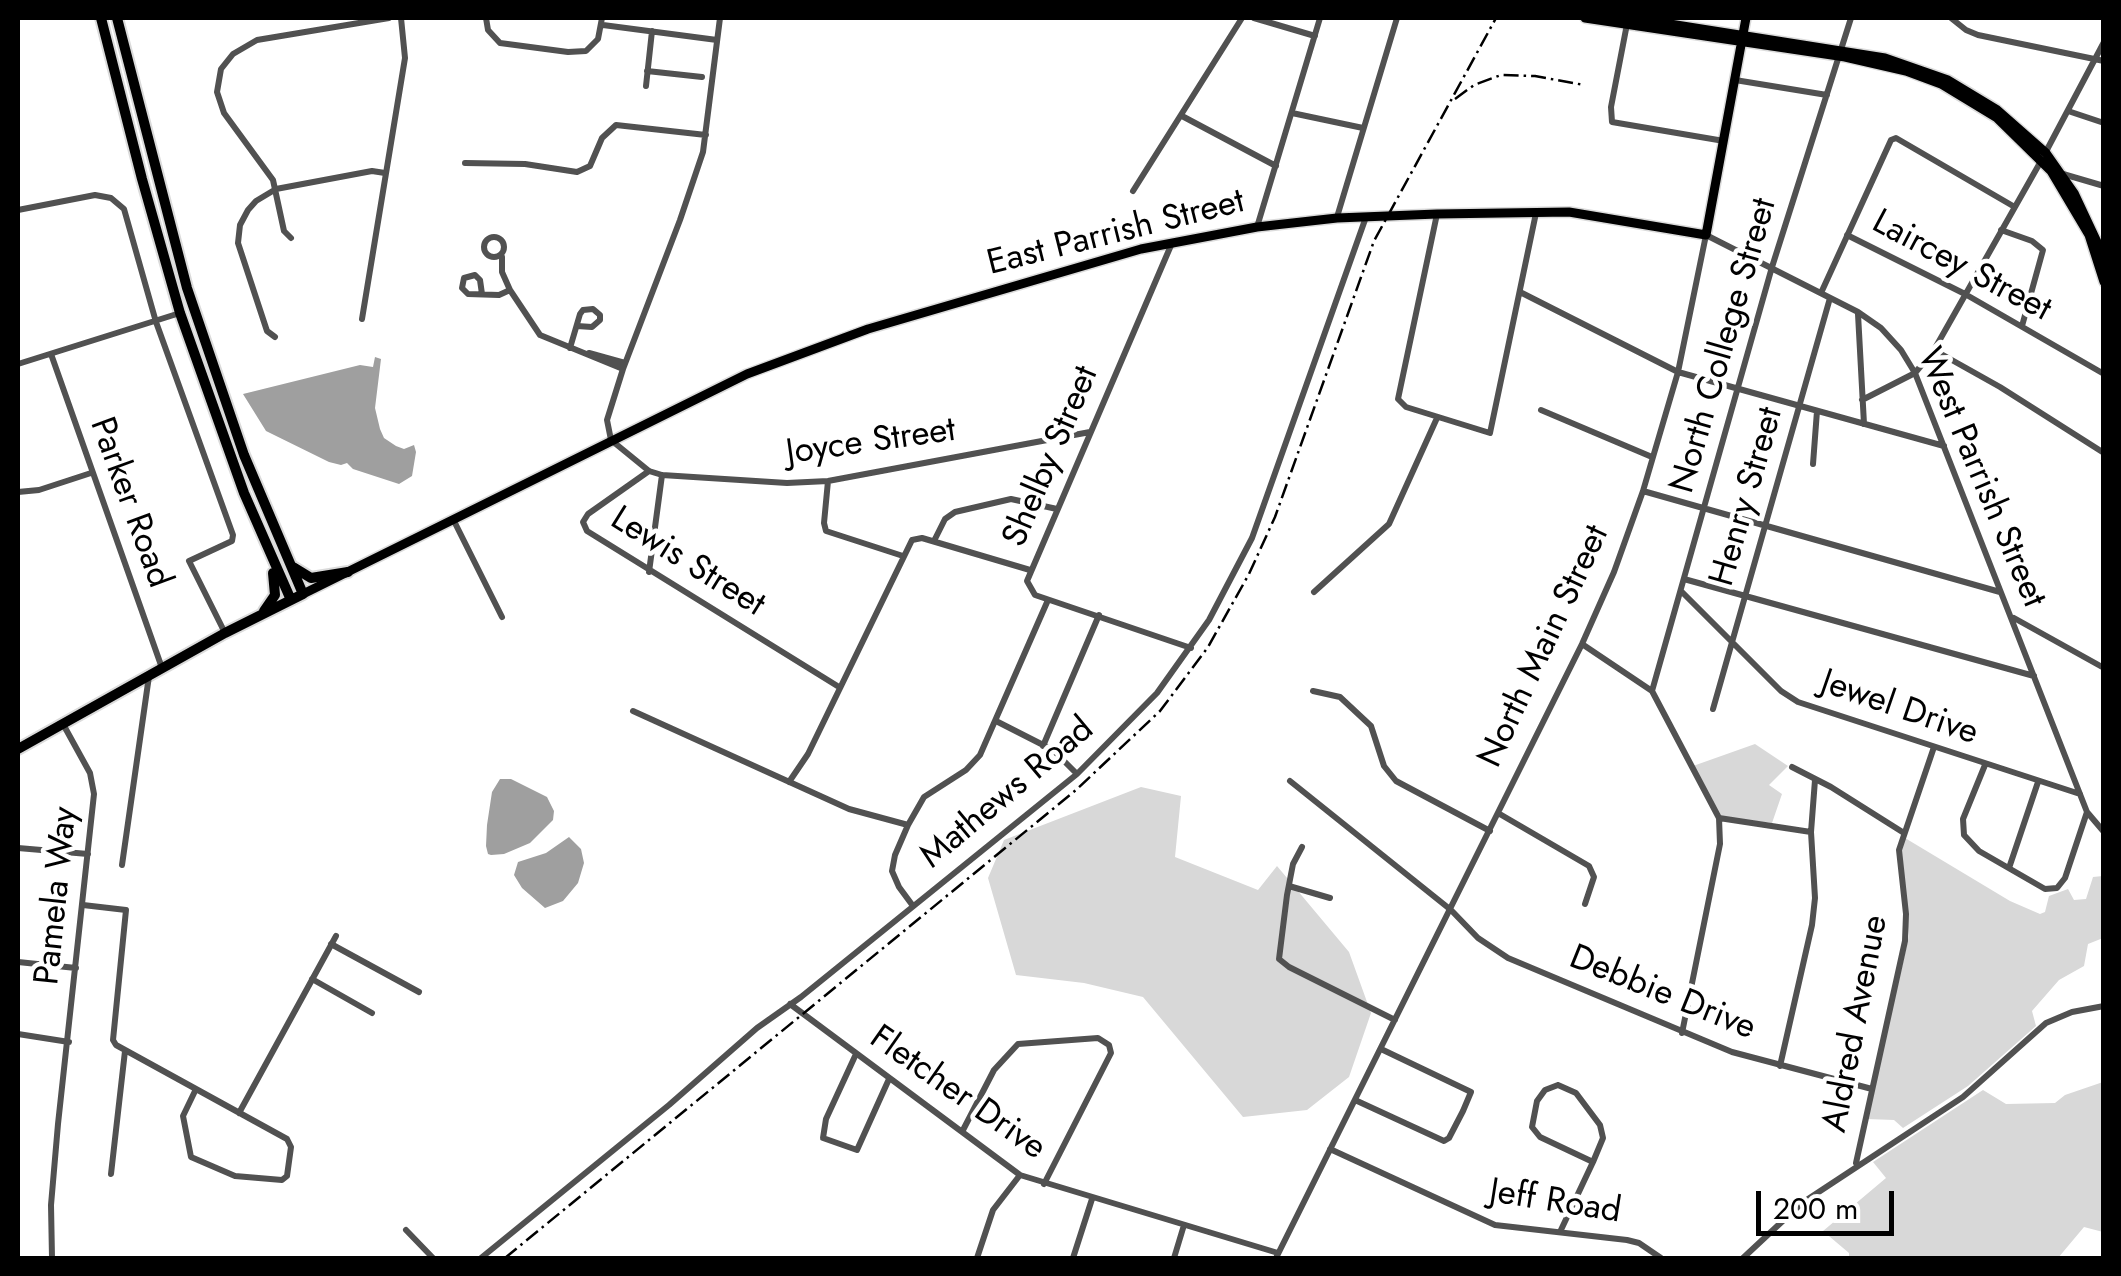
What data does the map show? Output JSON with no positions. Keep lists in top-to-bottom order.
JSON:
{
  "streets": {
    "main road": ["East Parrish Street", "North Main Street"],
    "street": [
      "Laircey Street",
      "North College Street",
      "Joyce Street",
      "Shelby Street",
      "West Parrish Street",
      "Henry Street",
      "Parker Road",
      "Lewis Street",
      "Jewel Drive",
      "Mathews Road",
      "Pamela Way",
      "Debbie Drive",
      "Aldred Avenue",
      "Fletcher Drive",
      "Jeff Road"
    ]
  },
  "crossings": [
    ["East Parrish Street", "Joyce Street"],
    ["East Parrish Street", "Shelby Street"],
    ["East Parrish Street", "West Parrish Street"],
    ["East Parrish Street", "North Main Street"],
    ["East Parrish Street", "Mathews Road"],
    ["North College Street", "West Parrish Street"],
    ["North College Street", "Jewel Drive"],
    ["Joyce Street", "Shelby Street"],
    ["Joyce Street", "Lewis Street"],
    ["Shelby Street", "Mathews Road"],
    ["West Parrish Street", "Henry Street"],
    ["West Parrish Street", "North Main Street"],
    ["West Parrish Street", "Jewel Drive"],
    ["Henry Street", "Jewel Drive"],
    ["North Main Street", "Debbie Drive"],
    ["North Main Street", "Fletcher Drive"],
    ["North Main Street", "Jeff Road"],
    ["Jewel Drive", "Aldred Avenue"],
    ["Mathews Road", "Fletcher Drive"],
    ["Debbie Drive", "Aldred Avenue"]
  ],
  "scale_bar": "200 m"
}
